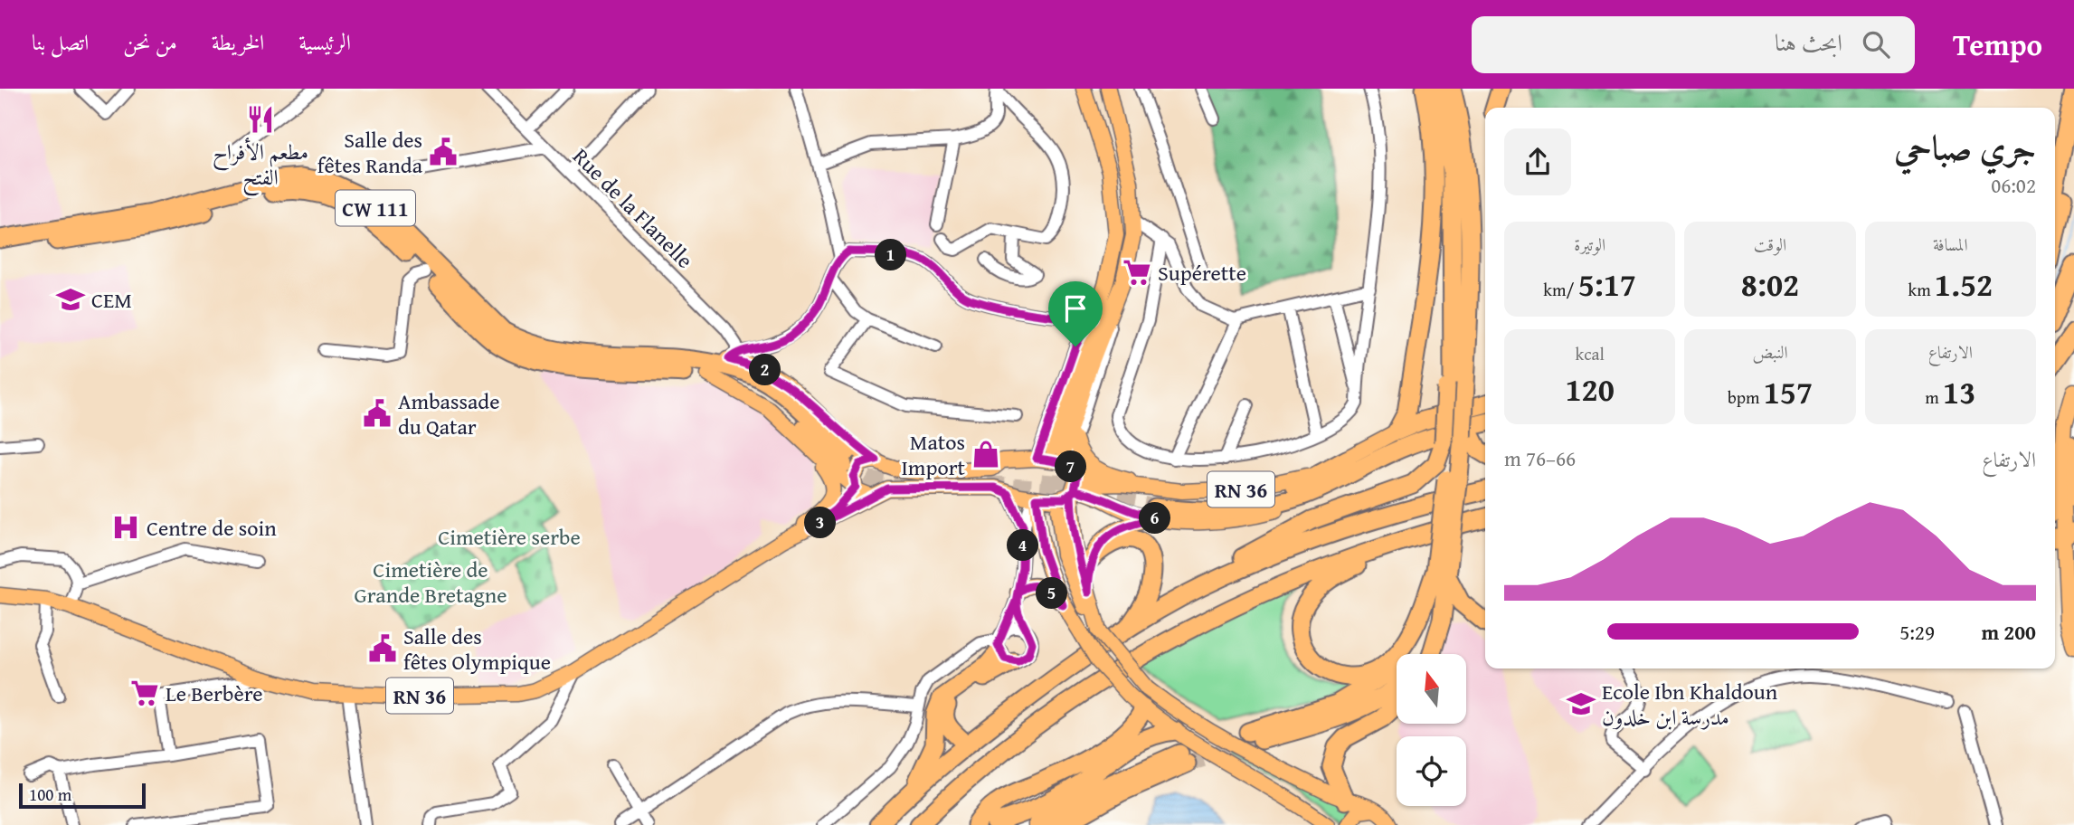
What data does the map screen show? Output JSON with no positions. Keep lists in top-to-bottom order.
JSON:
{
  "streets": {
    "highway": ["CW 111"],
    "main road": ["RN 36"],
    "street": ["Rue de la Flanelle"]
  },
  "parks": ["Cimetière serbe", "Cimetière de Grande Bretagne"],
  "places": {
    "restaurant": ["مطعم الأفراح الفتح"],
    "public building": ["Salle des fêtes Randa", "Ambassade du Qatar", "Salle des fêtes Olympique"],
    "supermarket": ["Supérette", "Le Berbère"],
    "school or university": ["CEM", "Ecole Ibn Khaldoun مدرسة ابن خلدون"],
    "shop": ["Matos Import"],
    "hospital": ["Centre de soin"]
  },
  "scale_bar": "100 m",
  "north": "top",
  "page": {
    "header": "Tempo",
    "search": "ابحث هنا",
    "nav": [
      "الرئيسية",
      "الخريطة",
      "من نحن",
      "اتصل بنا"
    ],
    "heading": ["جري صباحي", "06:02"],
    "stats": [
      ["المسافة", "1.52 km"],
      ["الوقت", "8:02"],
      ["الوتيرة", "5:17 /km"],
      ["الارتفاع", "13 m"],
      ["النبض", "157 bpm"],
      ["kcal", "120"]
    ],
    "pins": [
      "1",
      "2",
      "7",
      "6",
      "3",
      "4",
      "5"
    ],
    "chart": ["الارتفاع", "66–76 m"],
    "list": [
      {
        "name": "200 m",
        "note": "5:29"
      }
    ],
    "scale": "100 m"
  }
}
